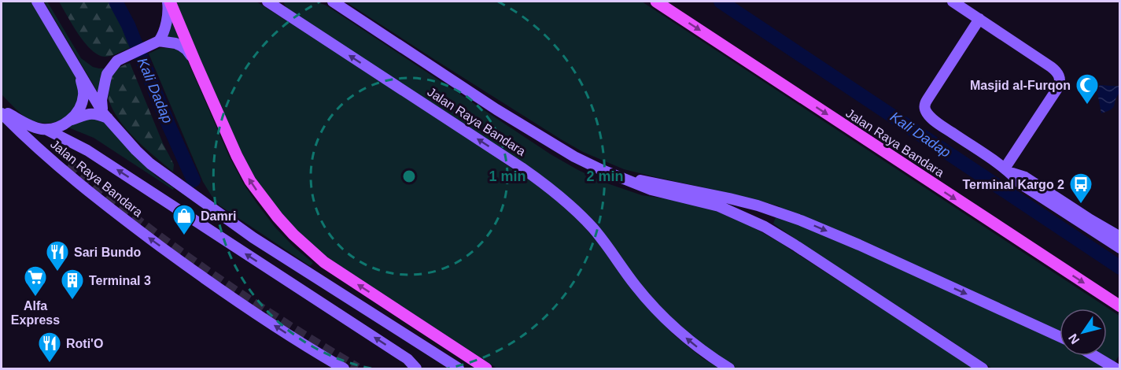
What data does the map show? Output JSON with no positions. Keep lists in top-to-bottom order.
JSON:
{
  "streets": {
    "main road": ["Jalan Raya Bandara"]
  },
  "water": ["Kali Dadap"],
  "places": {
    "mosque": ["Masjid al-Furqon"],
    "bus stop": ["Terminal Kargo 2"],
    "shop": ["Damri"],
    "restaurant": ["Sari Bundo", "Roti'O"],
    "supermarket": ["Alfa Express"],
    "building": ["Terminal 3"]
  },
  "north": "bottom left",
  "rings": ["1 min", "2 min"]
}
